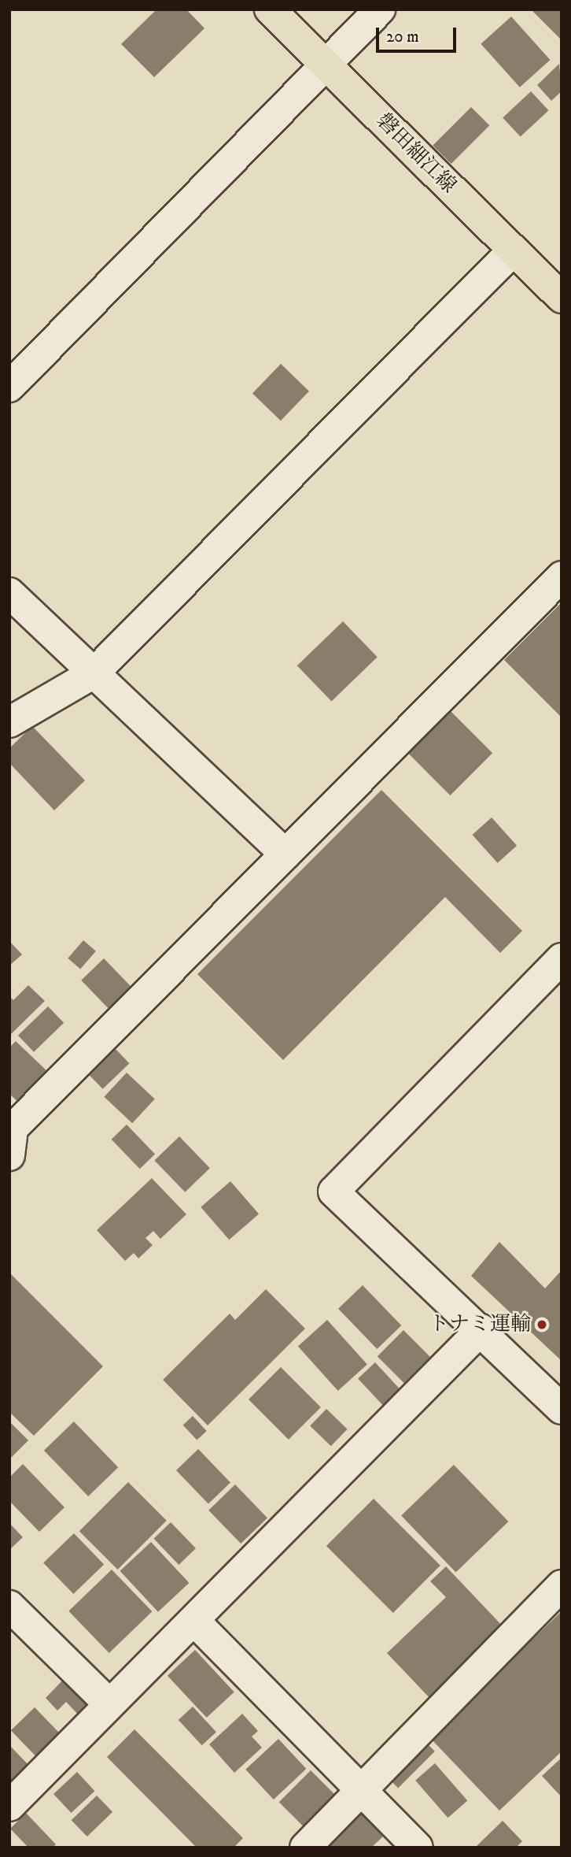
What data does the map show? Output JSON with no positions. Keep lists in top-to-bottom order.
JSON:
{
  "streets": {
    "main road": ["磐田細江線"]
  },
  "places": ["トナミ運輸"],
  "scale_bar": "20 m"
}
